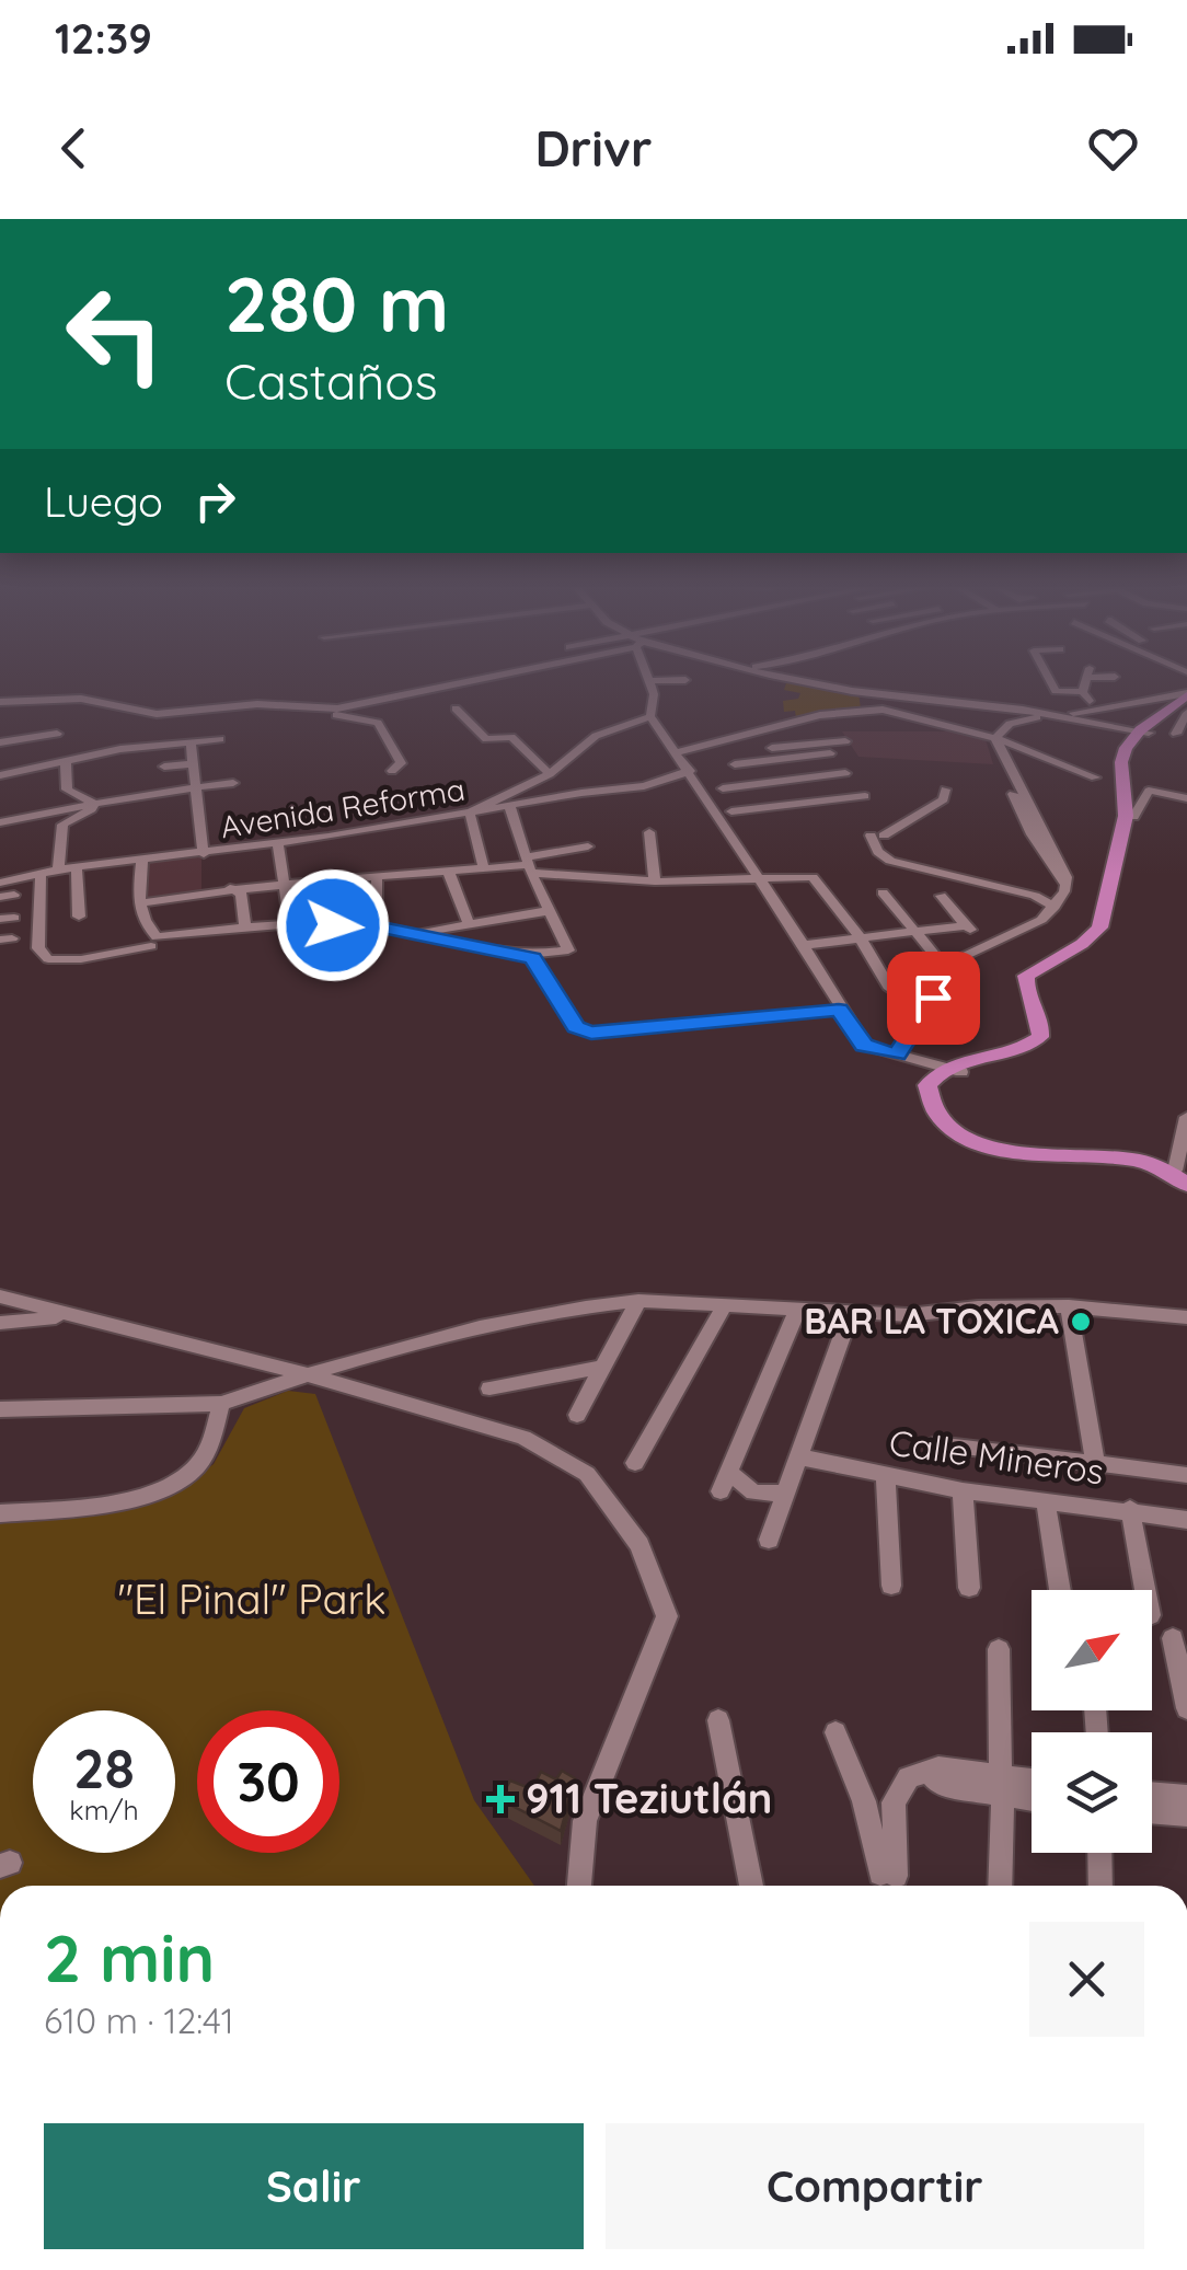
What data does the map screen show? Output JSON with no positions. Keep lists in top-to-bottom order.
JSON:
{
  "streets": {
    "street": ["Avenida Reforma", "Calle Mineros"]
  },
  "parks": ["\"El Pinal\" Park"],
  "places": {
    "other": ["BAR LA TOXICA"],
    "health": ["911 Teziutlán"]
  },
  "north": "top right",
  "page": {
    "status": "12:39",
    "header": "Drivr",
    "turn": ["280 m", "Castaños"],
    "then": "Luego",
    "speed": "28 km/h",
    "limit": "30",
    "heading": ["2 min", "610 m · 12:41"],
    "buttons": ["Salir", "Compartir"]
  }
}
